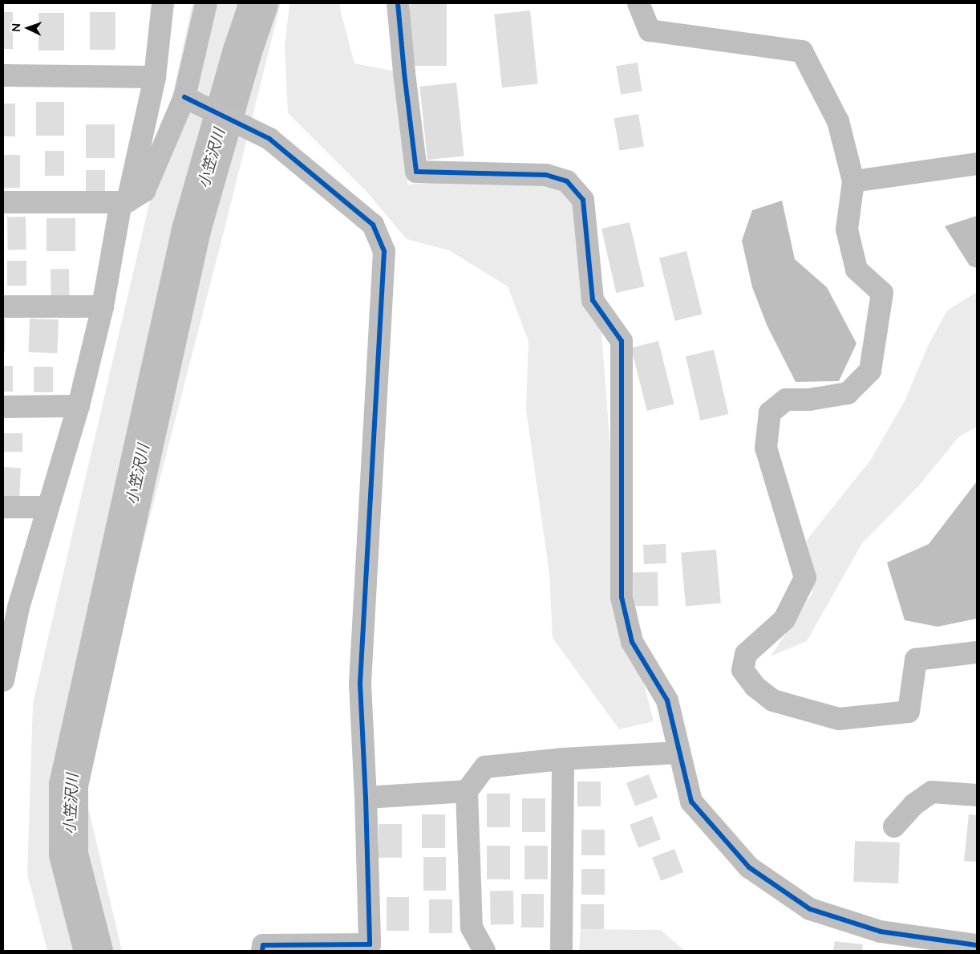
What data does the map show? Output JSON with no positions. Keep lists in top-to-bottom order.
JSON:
{
  "water": ["小笠沢川"],
  "north": "left"
}
